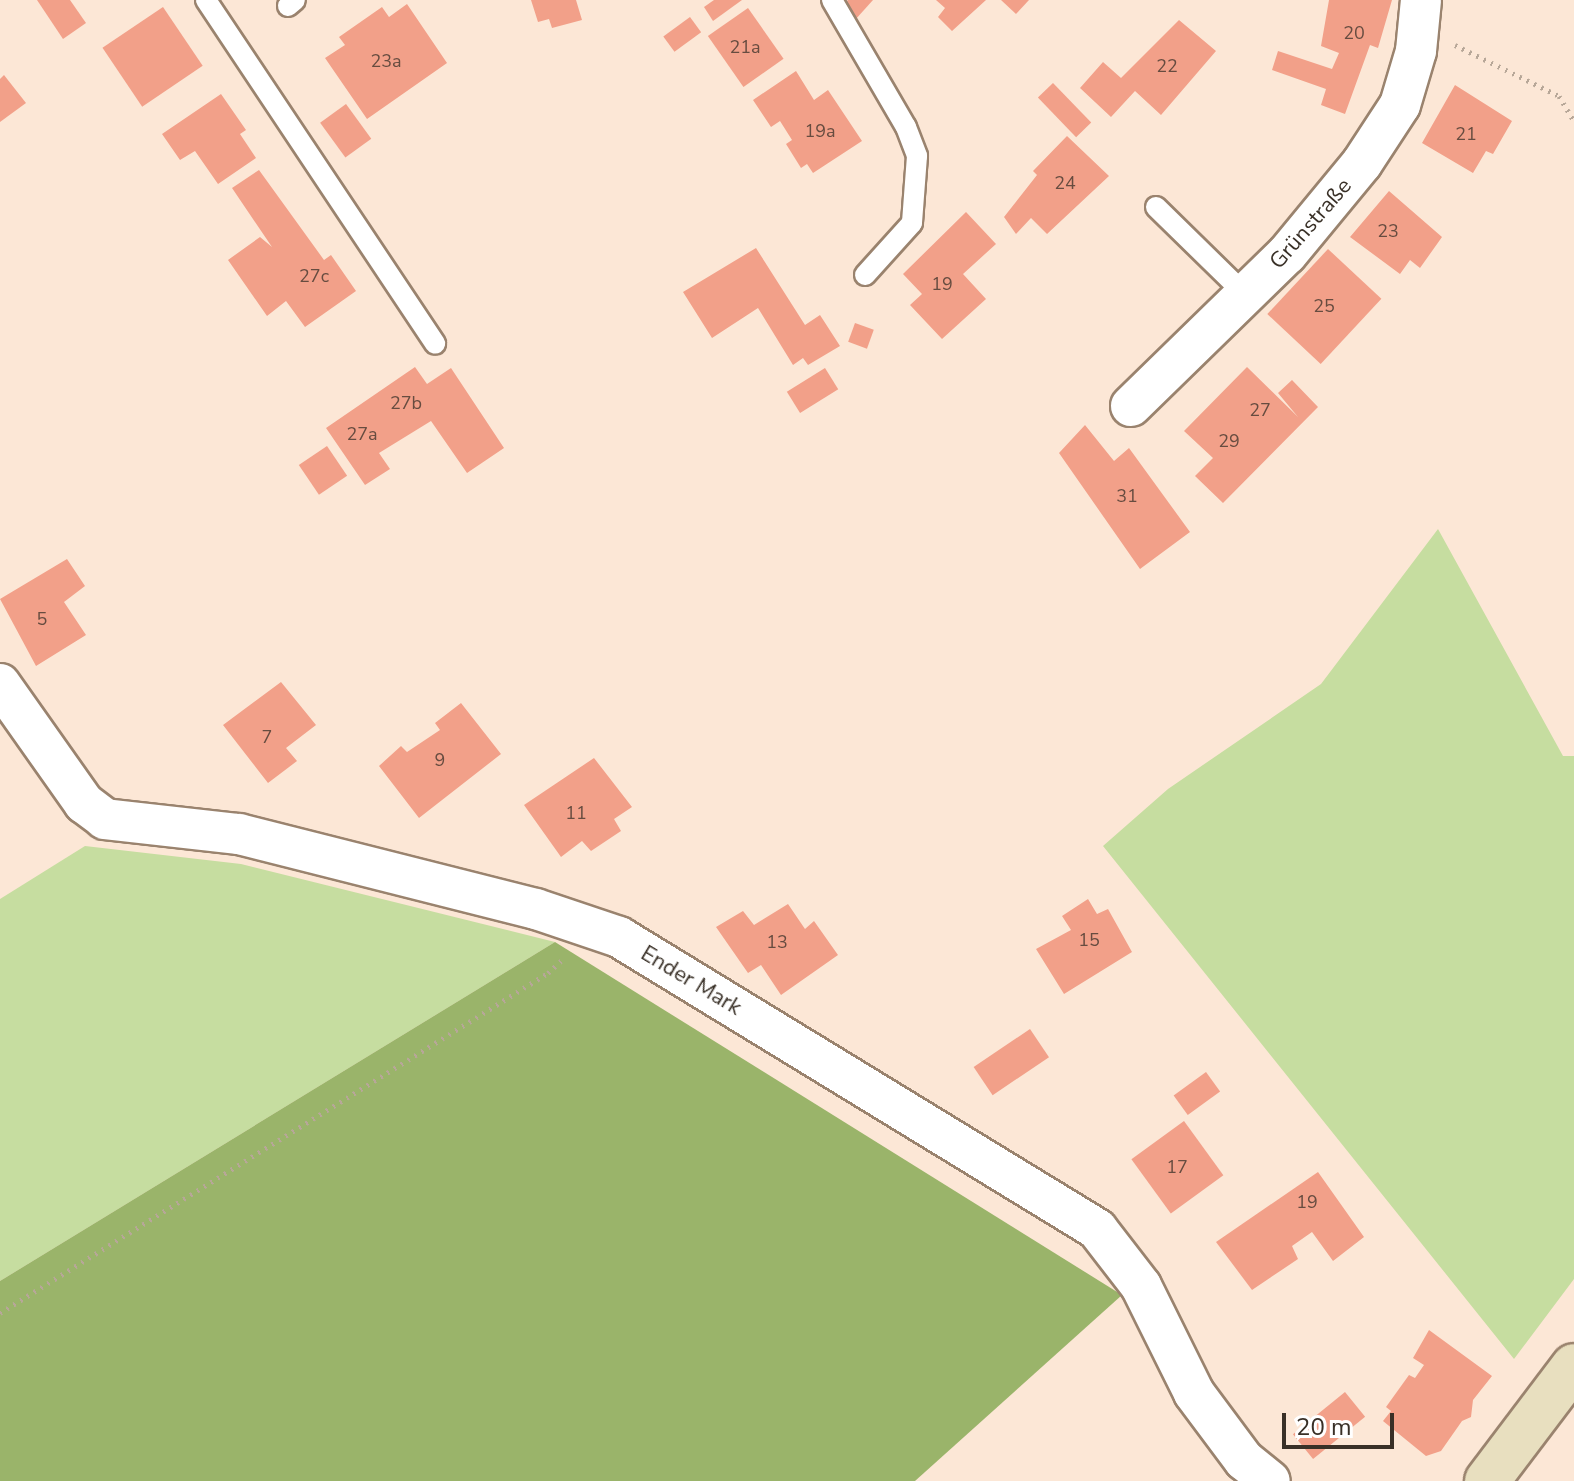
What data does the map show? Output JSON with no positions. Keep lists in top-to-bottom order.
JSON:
{
  "streets": {
    "street": ["Grünstraße", "Ender Mark"]
  },
  "house_numbers": [
    "20",
    "21a",
    "23a",
    "22",
    "19a",
    "21",
    "24",
    "23",
    "27c",
    "19",
    "25",
    "27b",
    "27",
    "27a",
    "29",
    "31",
    "5",
    "7",
    "9",
    "11",
    "15",
    "13",
    "17",
    "19"
  ],
  "scale_bar": "20 m"
}
